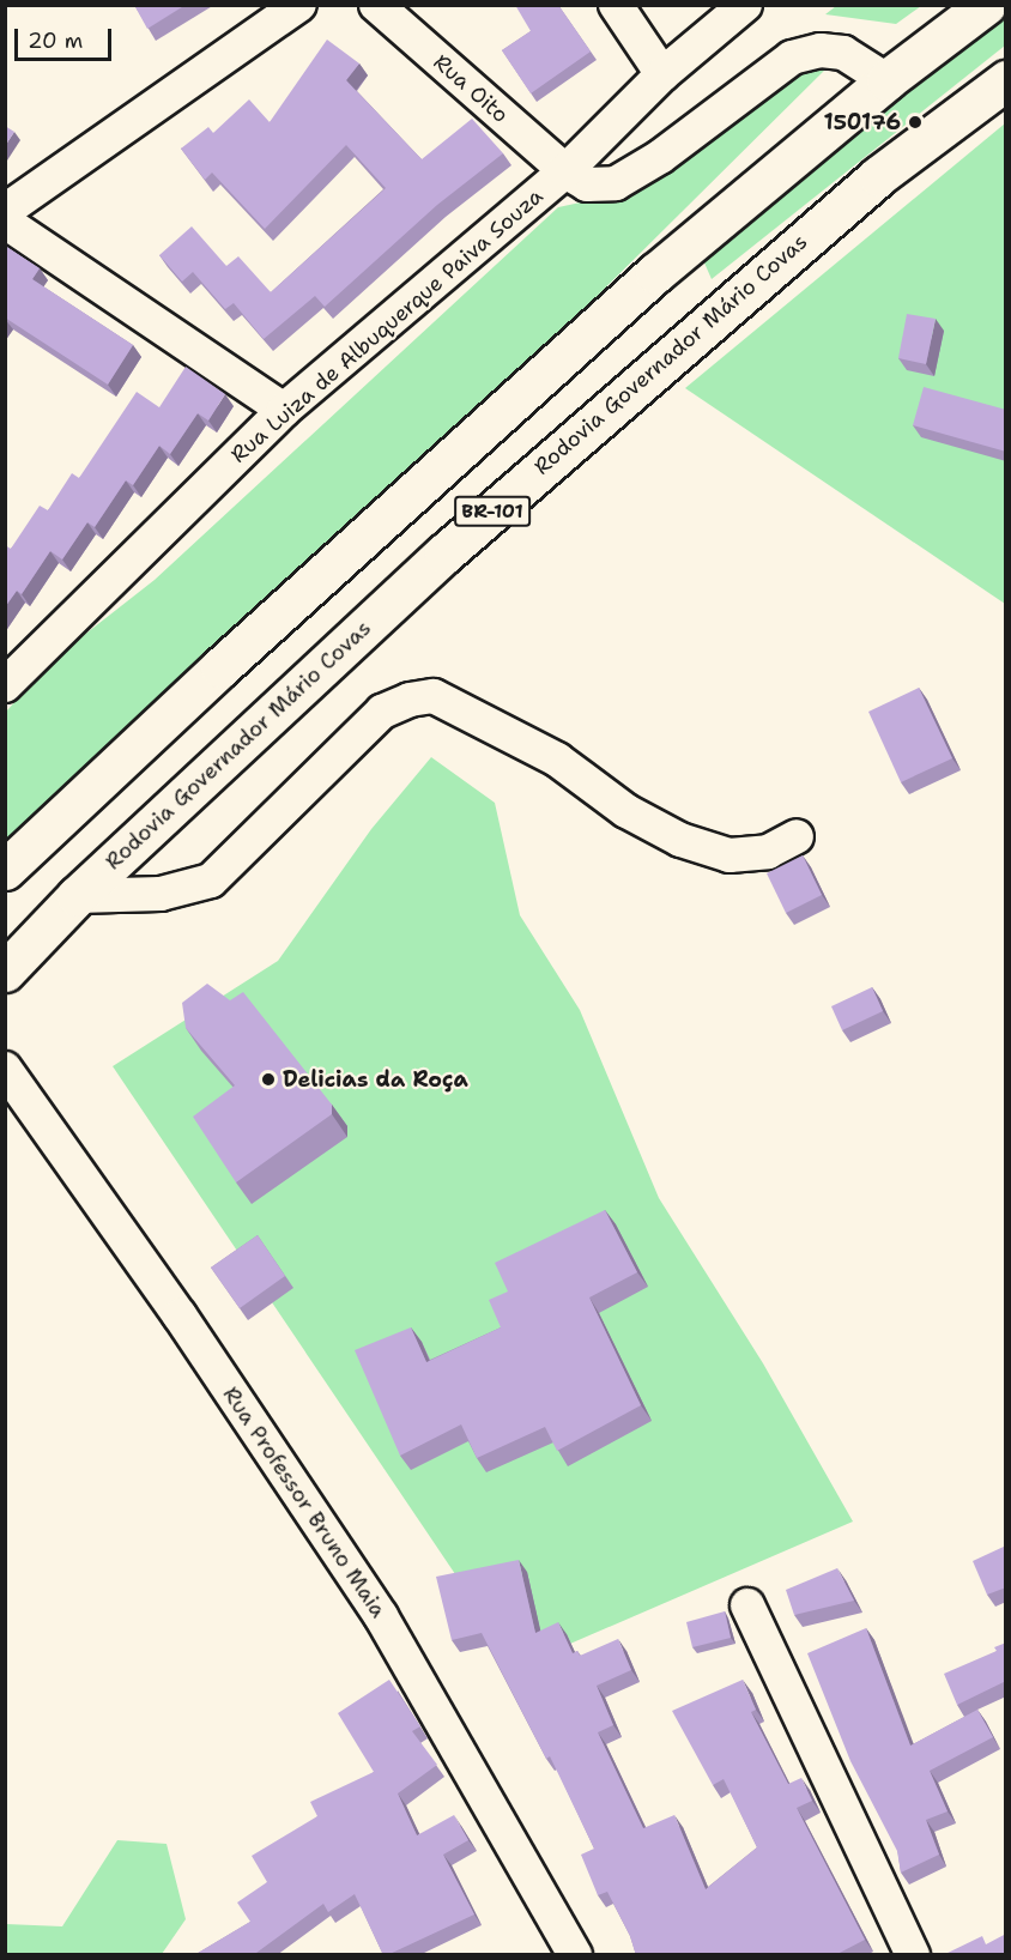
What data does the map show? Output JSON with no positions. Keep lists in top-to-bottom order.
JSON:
{
  "streets": {
    "highway": ["Rodovia Governador Mário Covas", "BR-101"],
    "street": ["Rua Oito", "Rua Luiza de Albuquerque Paiva Souza", "Rua Professor Bruno Maia"]
  },
  "crossings": [
    ["Rua Oito", "Rua Luiza de Albuquerque Paiva Souza"],
    ["Rua Oito", "BR-101"]
  ],
  "places": ["150176", "Delicias da Roça"],
  "scale_bar": "20 m"
}
